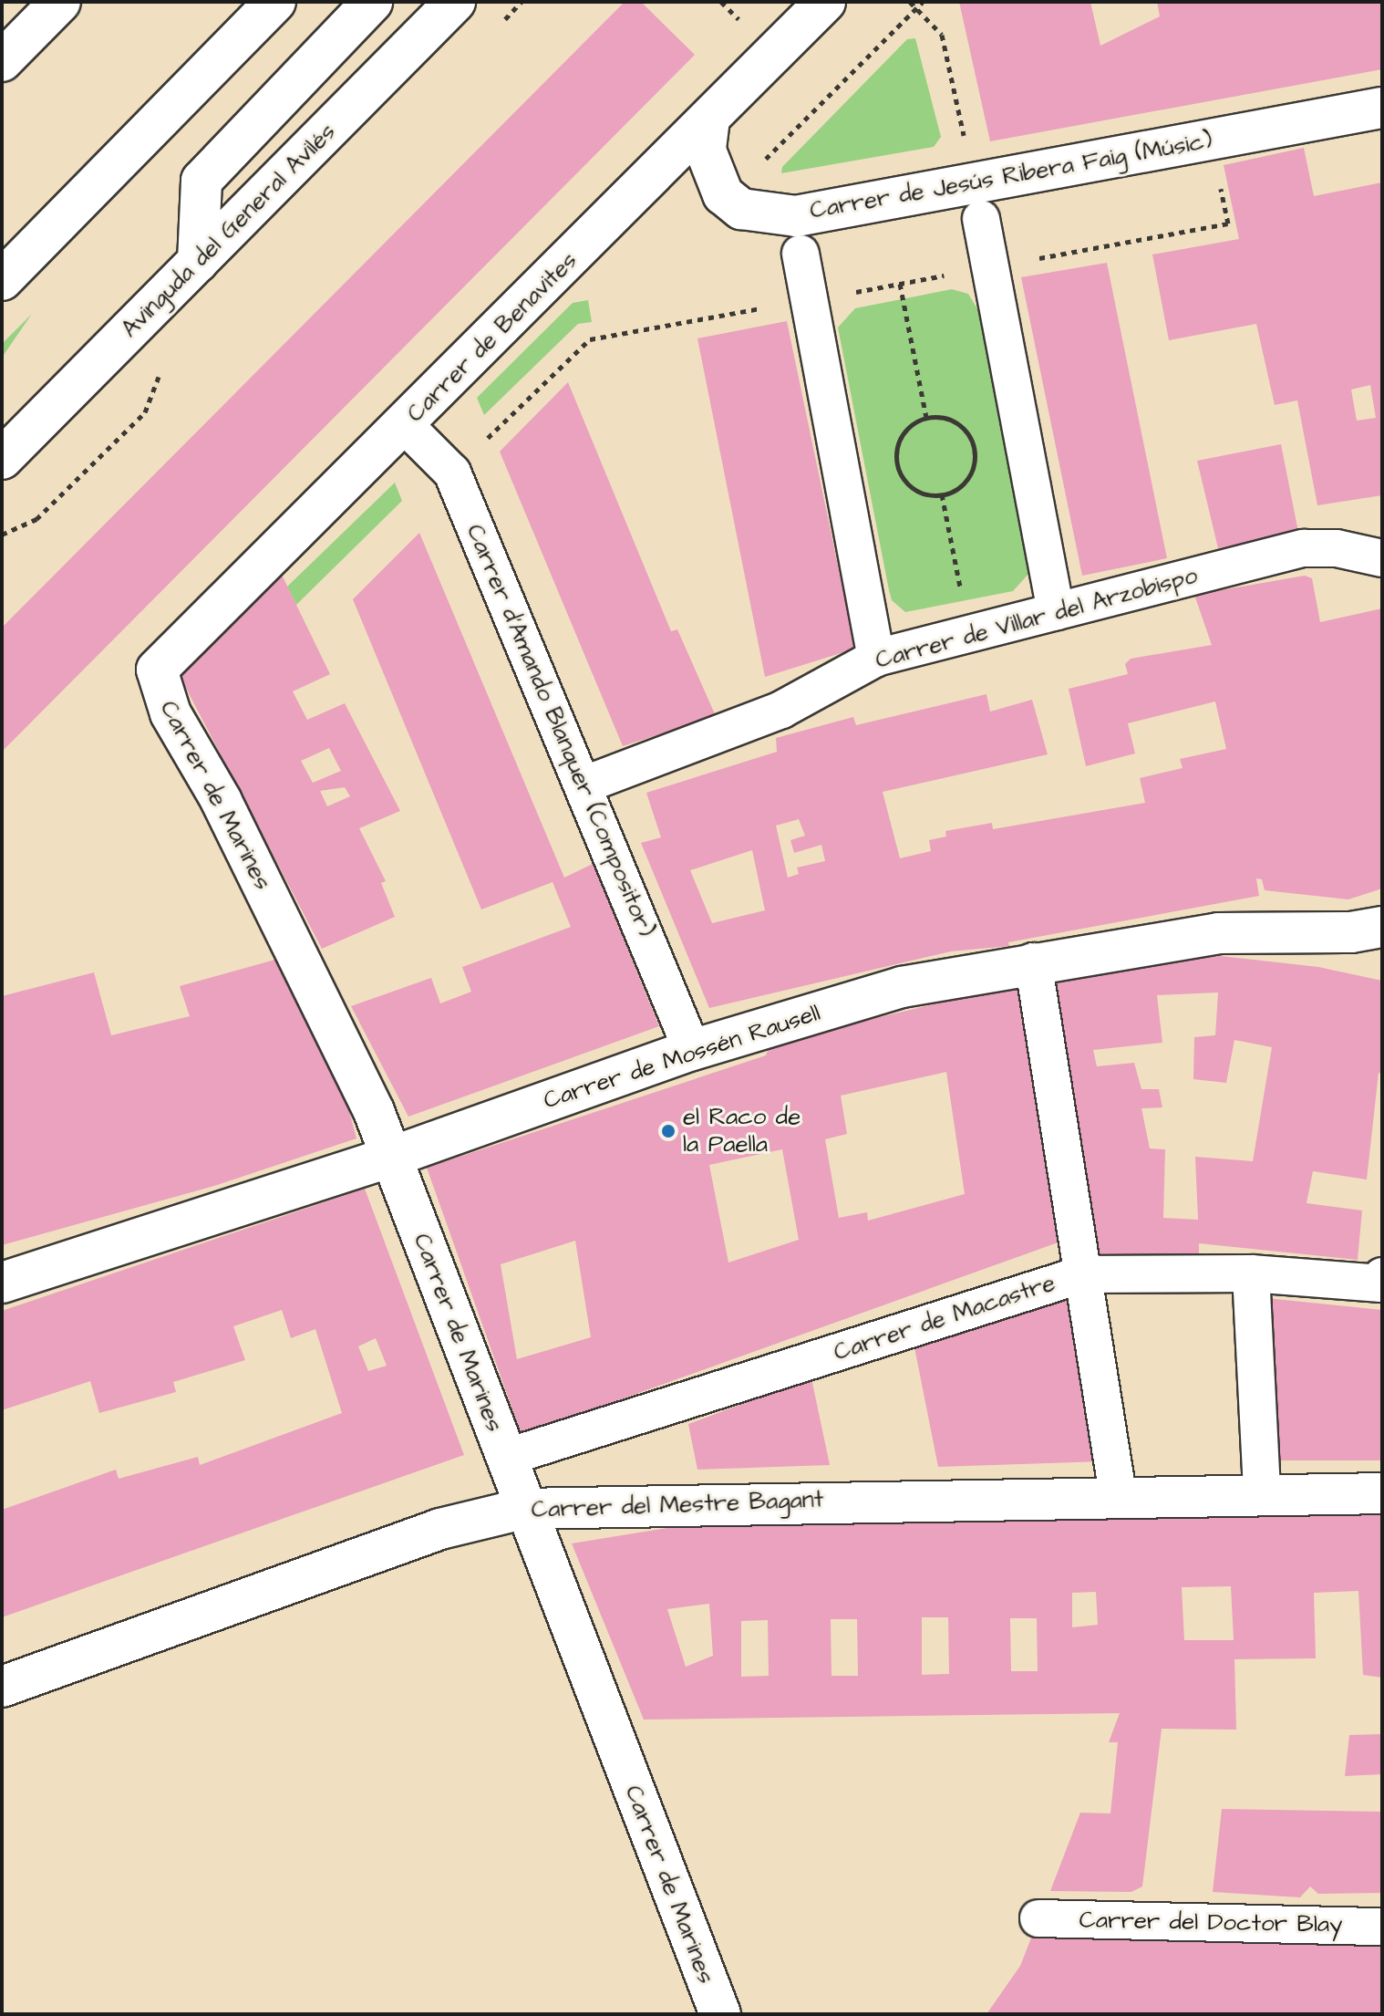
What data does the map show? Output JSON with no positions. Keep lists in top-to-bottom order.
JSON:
{
  "streets": {
    "street": [
      "Carrer de Jesús Ribera Faig (Músic)",
      "Avinguda del General Avilés",
      "Carrer de Benavites",
      "Carrer de Villar del Arzobispo",
      "Carrer d'Amando Blanquer (Compositor)",
      "Carrer de Marines",
      "Carrer de Mossén Rausell",
      "Carrer de Macastre",
      "Carrer del Mestre Bagant",
      "Carrer del Doctor Blay"
    ]
  },
  "crossings": [
    ["Carrer de Jesús Ribera Faig (Músic)", "Carrer de Benavites"],
    ["Carrer de Benavites", "Carrer d'Amando Blanquer (Compositor)"],
    ["Carrer de Benavites", "Carrer de Marines"],
    ["Carrer de Villar del Arzobispo", "Carrer d'Amando Blanquer (Compositor)"],
    ["Carrer d'Amando Blanquer (Compositor)", "Carrer de Mossén Rausell"],
    ["Carrer de Marines", "Carrer de Mossén Rausell"],
    ["Carrer de Marines", "Carrer de Macastre"],
    ["Carrer de Marines", "Carrer del Mestre Bagant"],
    ["Carrer de Mossén Rausell", "Carrer de Macastre"]
  ],
  "places": ["el Raco de la Paella"]
}
